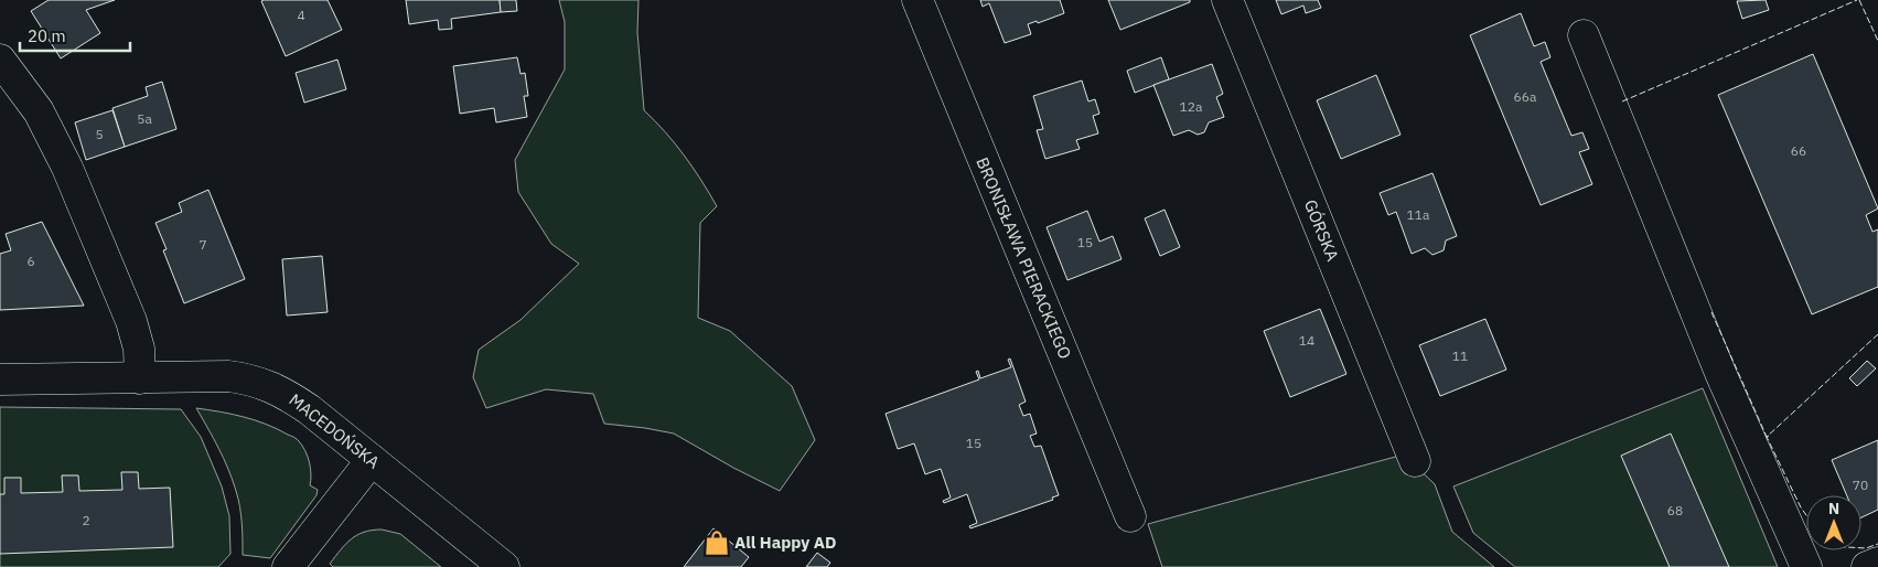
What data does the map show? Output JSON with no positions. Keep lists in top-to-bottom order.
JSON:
{
  "streets": {
    "street": ["GÓRSKA", "BRONISŁAWA PIERACKIEGO", "MACEDOŃSKA"]
  },
  "places": {
    "shop": ["All Happy AD"]
  },
  "house_numbers": [
    "4",
    "66a",
    "12a",
    "5a",
    "5",
    "66",
    "11a",
    "15",
    "7",
    "6",
    "14",
    "11",
    "15",
    "70",
    "68",
    "2"
  ],
  "scale_bar": "20 m",
  "north": "top"
}
